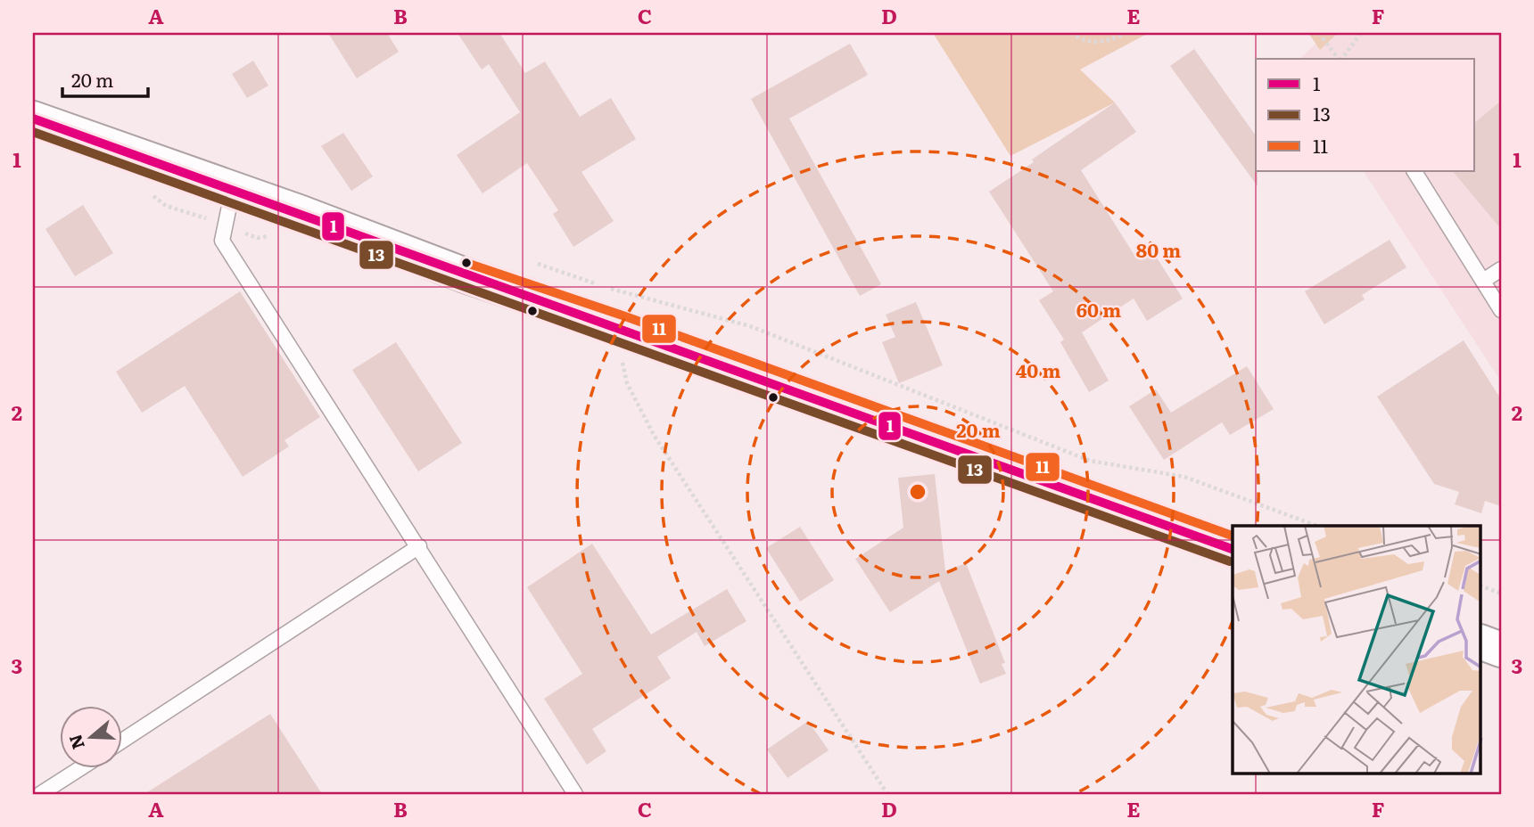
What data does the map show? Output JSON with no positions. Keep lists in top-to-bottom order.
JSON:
{
  "lines": ["transit line 1", "transit line 13", "transit line 11"],
  "legend": ["1", "13", "11"],
  "scale_bar": "20 m",
  "north": "left",
  "grid": {
    "columns": [
      "A",
      "B",
      "C",
      "D",
      "E",
      "F"
    ],
    "rows": ["1", "2", "3"]
  },
  "rings": [
    "80 m",
    "60 m",
    "40 m",
    "20 m"
  ]
}
